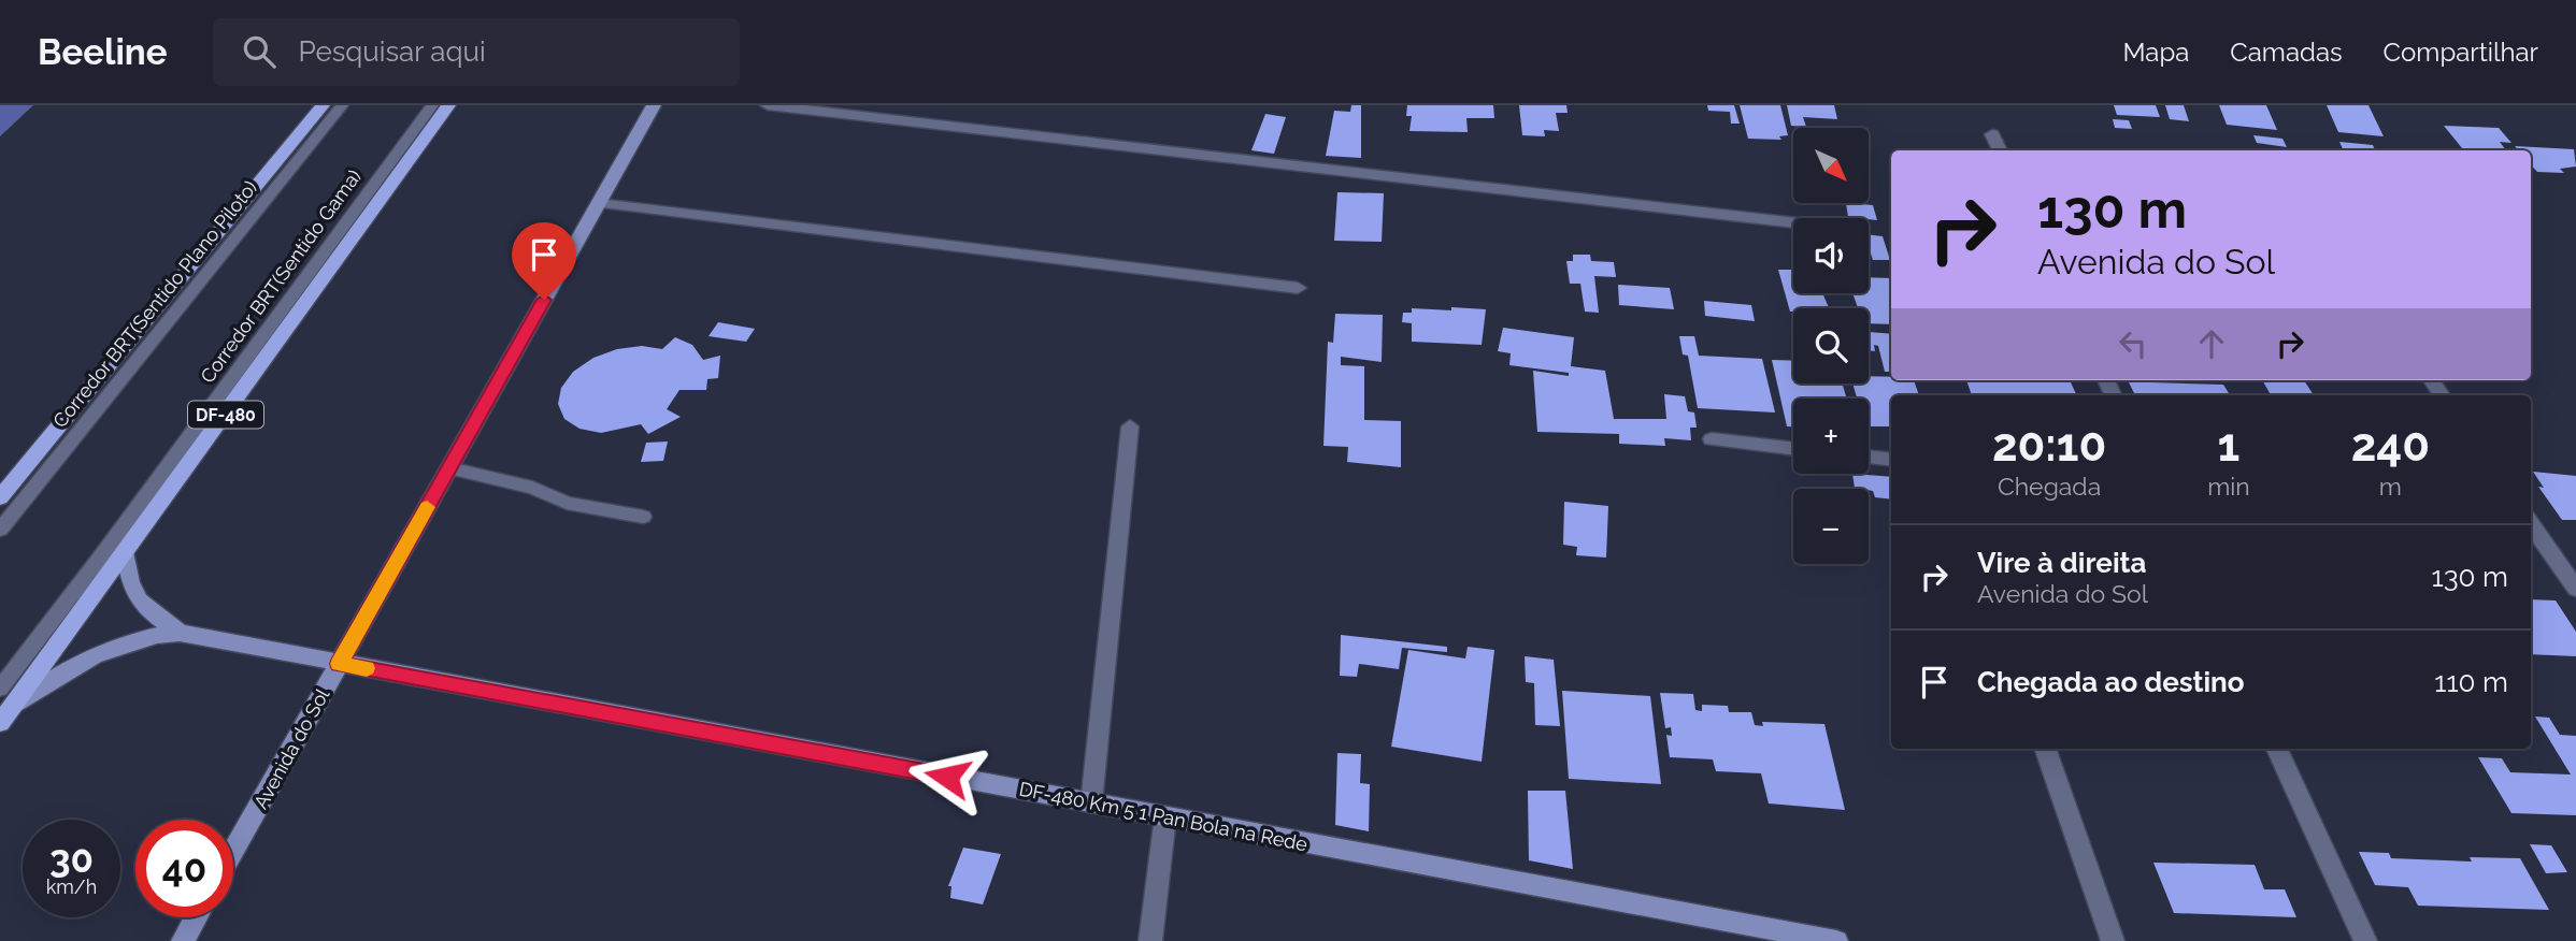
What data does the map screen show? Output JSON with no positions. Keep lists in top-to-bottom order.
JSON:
{
  "streets": {
    "main road": ["DF-480"],
    "street": ["Avenida do Sol", "DF-480 Km 5 1 Pan Bola na Rede"],
    "lane": ["Corredor BRT(Sentido Gama)", "Corredor BRT(Sentido Plano Piloto)"]
  },
  "crossings": [
    ["Avenida do Sol", "DF-480 Km 5 1 Pan Bola na Rede"]
  ],
  "north": "bottom right",
  "page": {
    "header": "Beeline",
    "search": "Pesquisar aqui",
    "nav": ["Mapa", "Camadas", "Compartilhar"],
    "map_buttons": ["+", "−"],
    "turn": ["130 m", "Avenida do Sol"],
    "eta": [
      "20:10",
      "Chegada",
      "1",
      "min",
      "240",
      "m"
    ],
    "list": [
      {
        "name": "Vire à direita",
        "note": "Avenida do Sol",
        "value": "130 m"
      },
      {
        "name": "Chegada ao destino",
        "value": "110 m"
      }
    ],
    "speed": "30 km/h",
    "limit": "40"
  }
}
